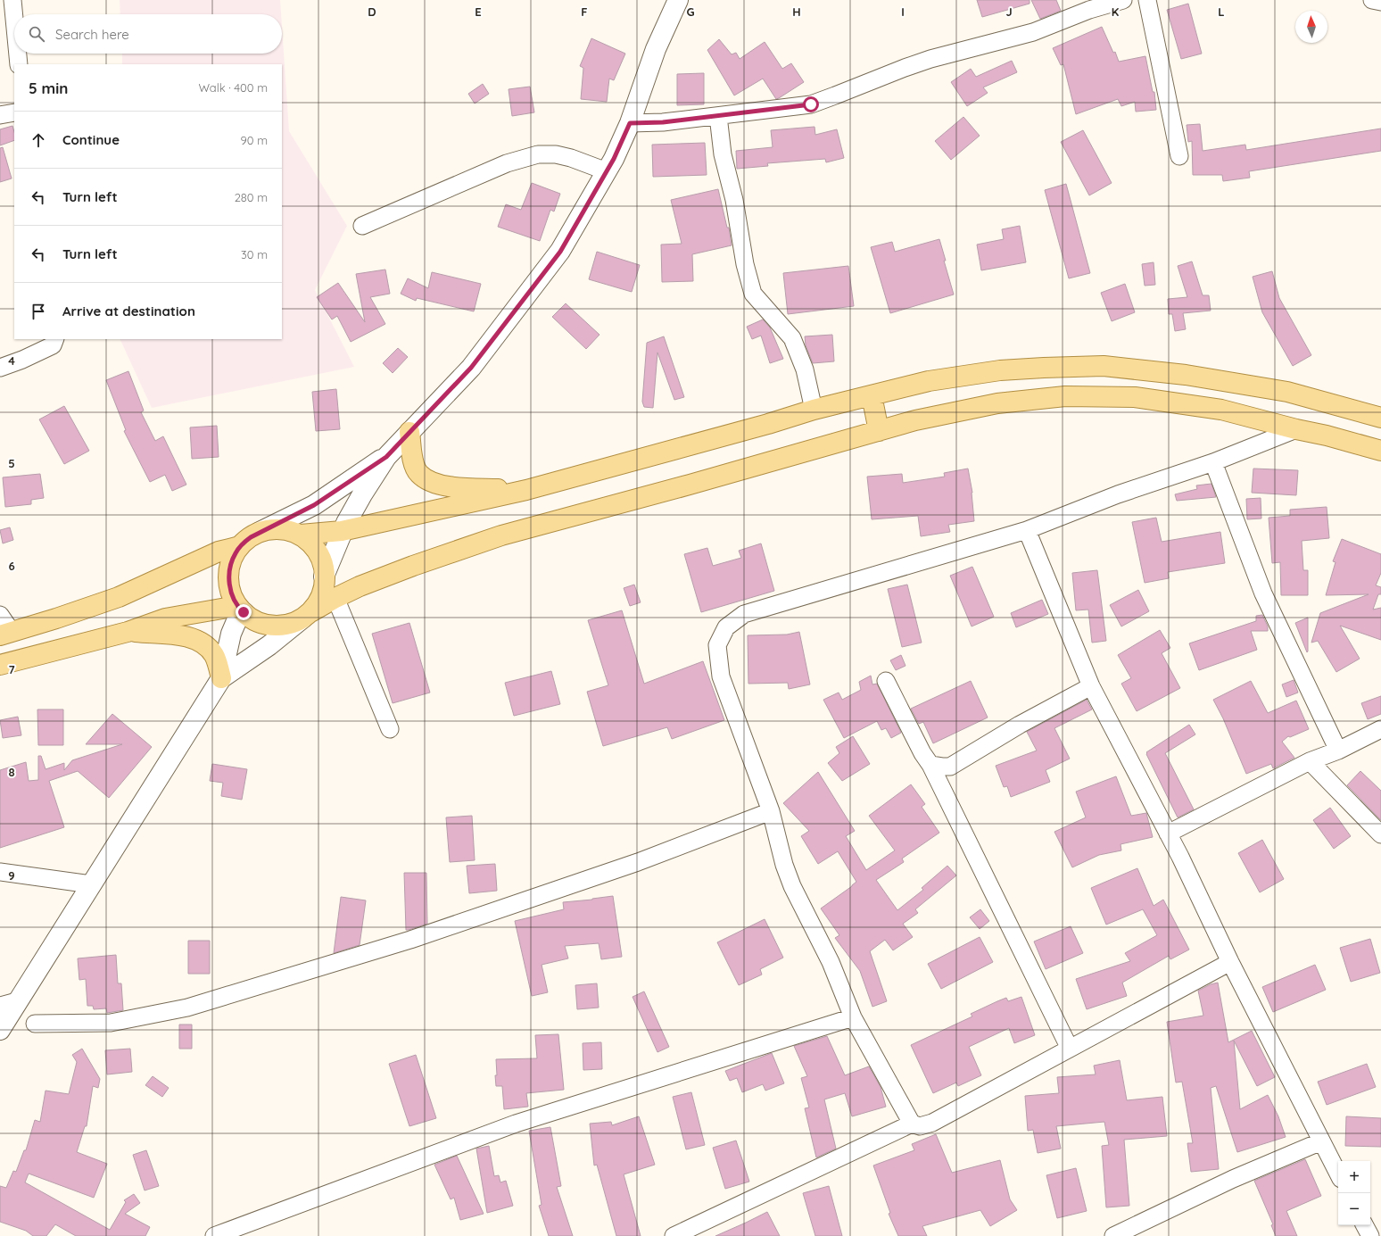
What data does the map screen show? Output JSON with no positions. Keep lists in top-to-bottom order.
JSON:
{
  "north": "top",
  "page": {
    "search": "Search here",
    "heading": ["5 min", "Walk · 400 m"],
    "list": [
      ["Continue", "90 m"],
      ["Turn left", "280 m"],
      ["Turn left", "30 m"],
      "Arrive at destination"
    ],
    "map_buttons": ["+", "−"]
  },
  "grid": {
    "columns": [
      "D",
      "E",
      "F",
      "G",
      "H",
      "I",
      "J",
      "K",
      "L"
    ],
    "rows": [
      "4",
      "5",
      "6",
      "7",
      "8",
      "9"
    ]
  }
}
